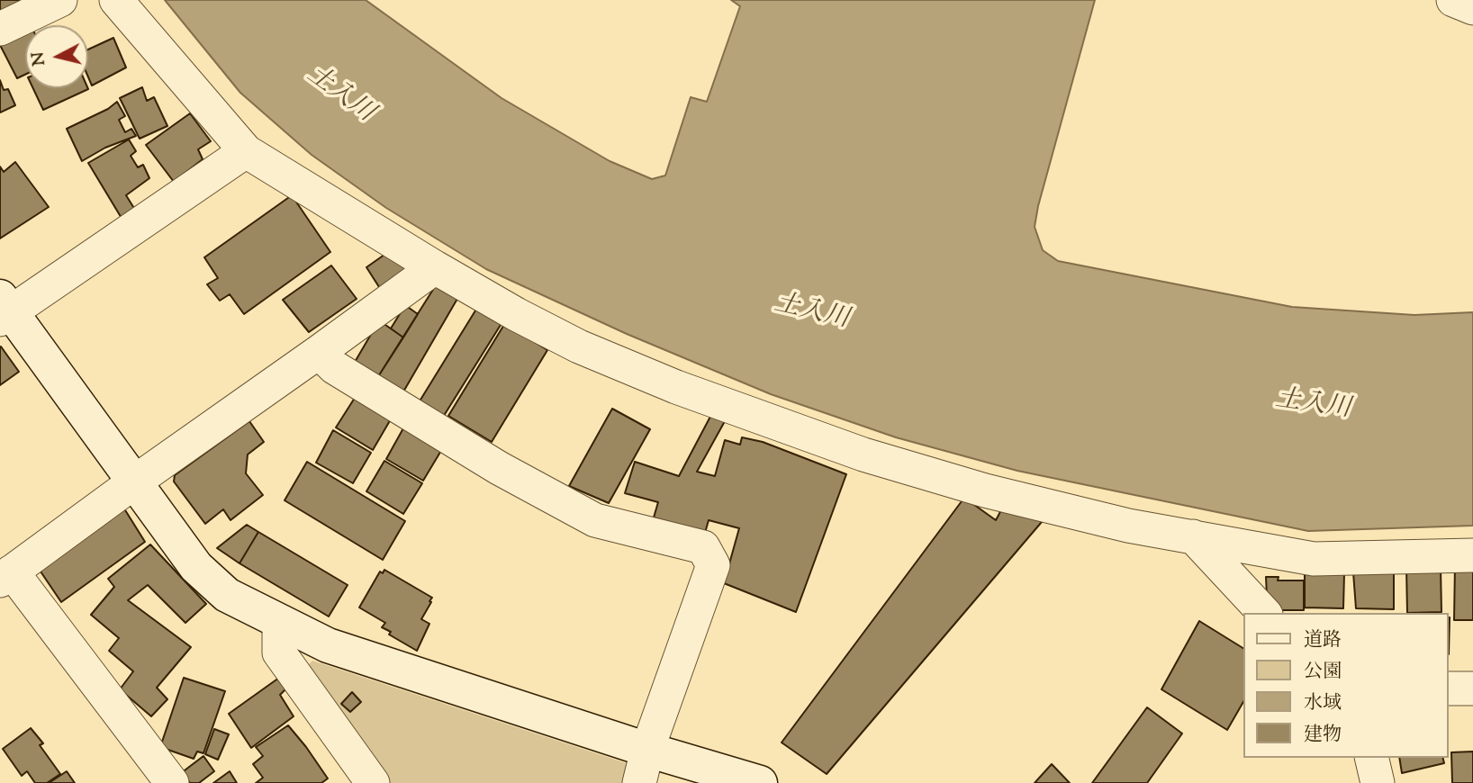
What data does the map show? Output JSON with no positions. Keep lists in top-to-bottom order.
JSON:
{
  "water": ["土入川"],
  "legend": [
    "道路",
    "公園",
    "水域",
    "建物"
  ],
  "north": "left"
}
